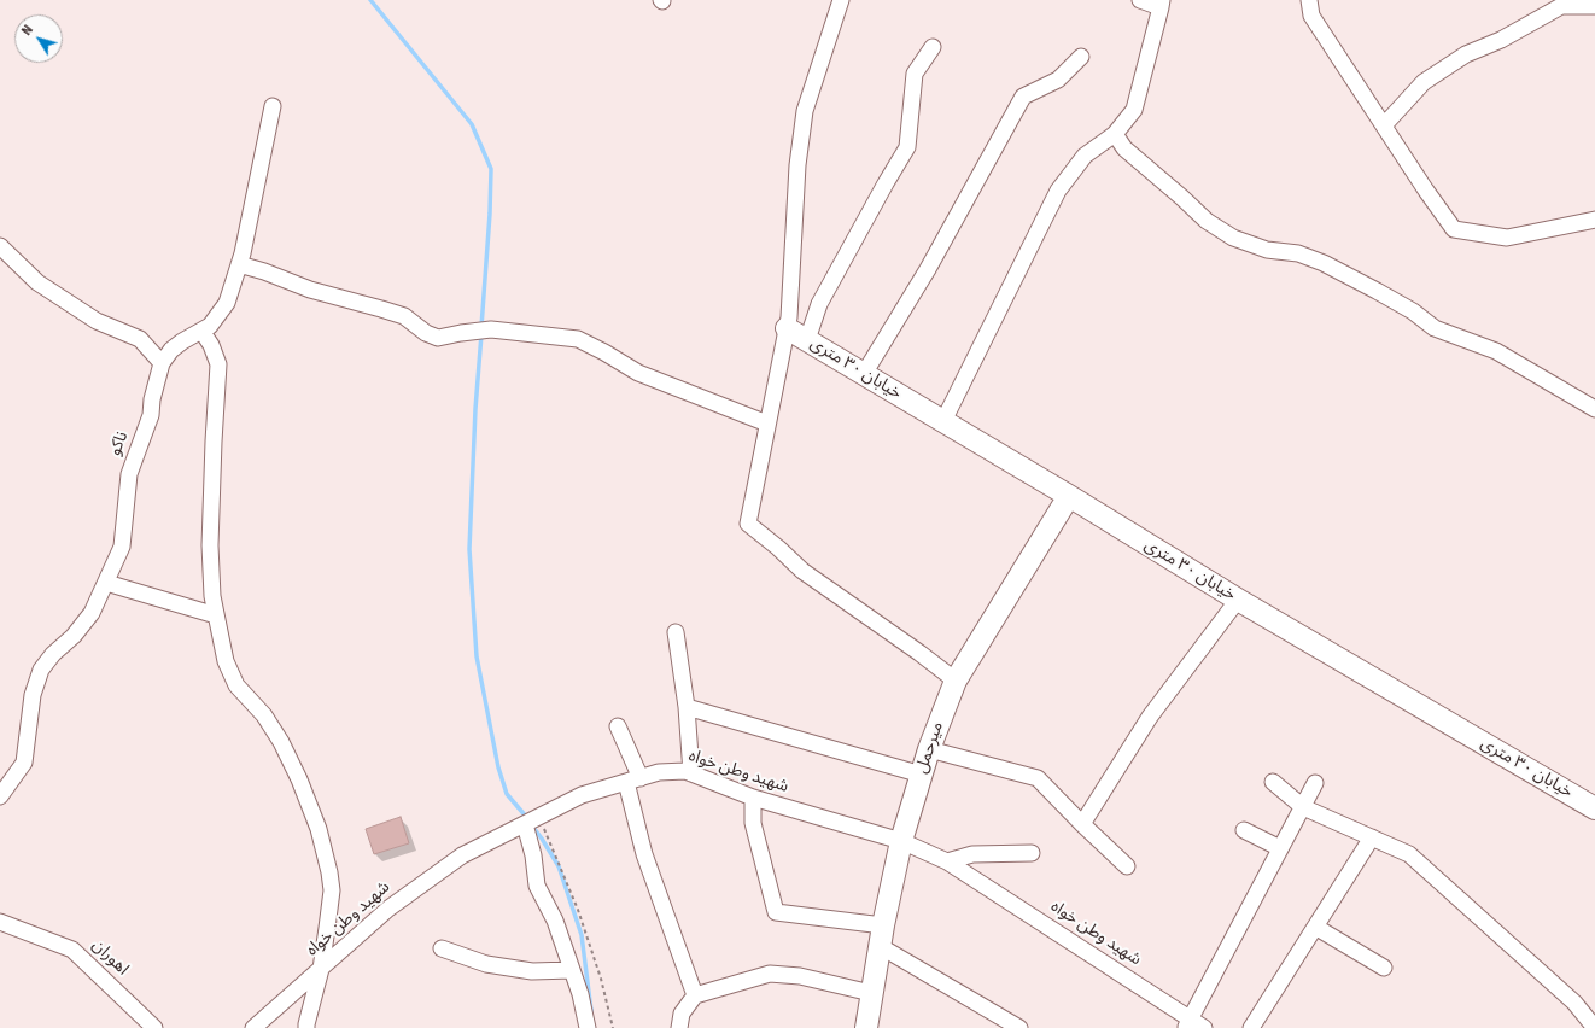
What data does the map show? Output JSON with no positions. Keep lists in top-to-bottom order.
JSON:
{
  "streets": {
    "street": [
      "خیابان ۳۰ متری",
      "ناکو",
      "میرحمل",
      "شهید وطن خواه",
      "اهوران"
    ]
  },
  "crossings": [
    ["خیابان ۳۰ متری", "میرحمل"],
    ["میرحمل", "شهید وطن خواه"]
  ],
  "north": "top left"
}
